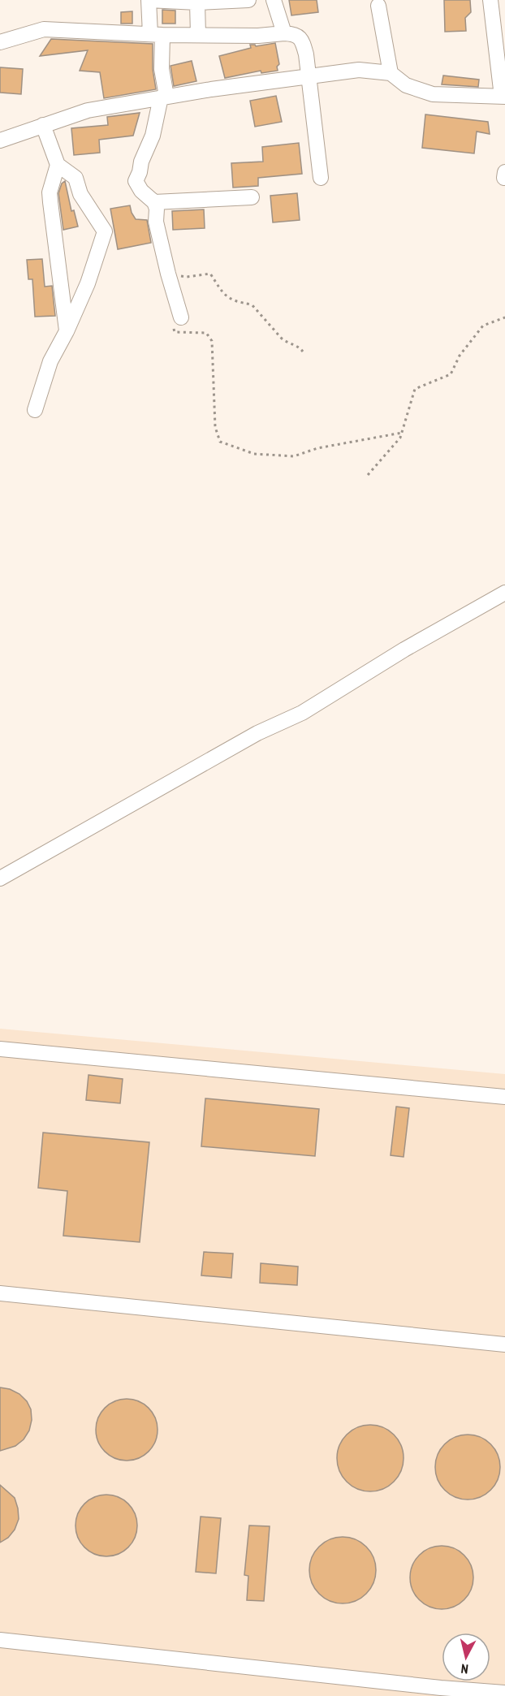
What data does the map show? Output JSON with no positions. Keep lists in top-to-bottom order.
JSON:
{
  "north": "bottom"
}
